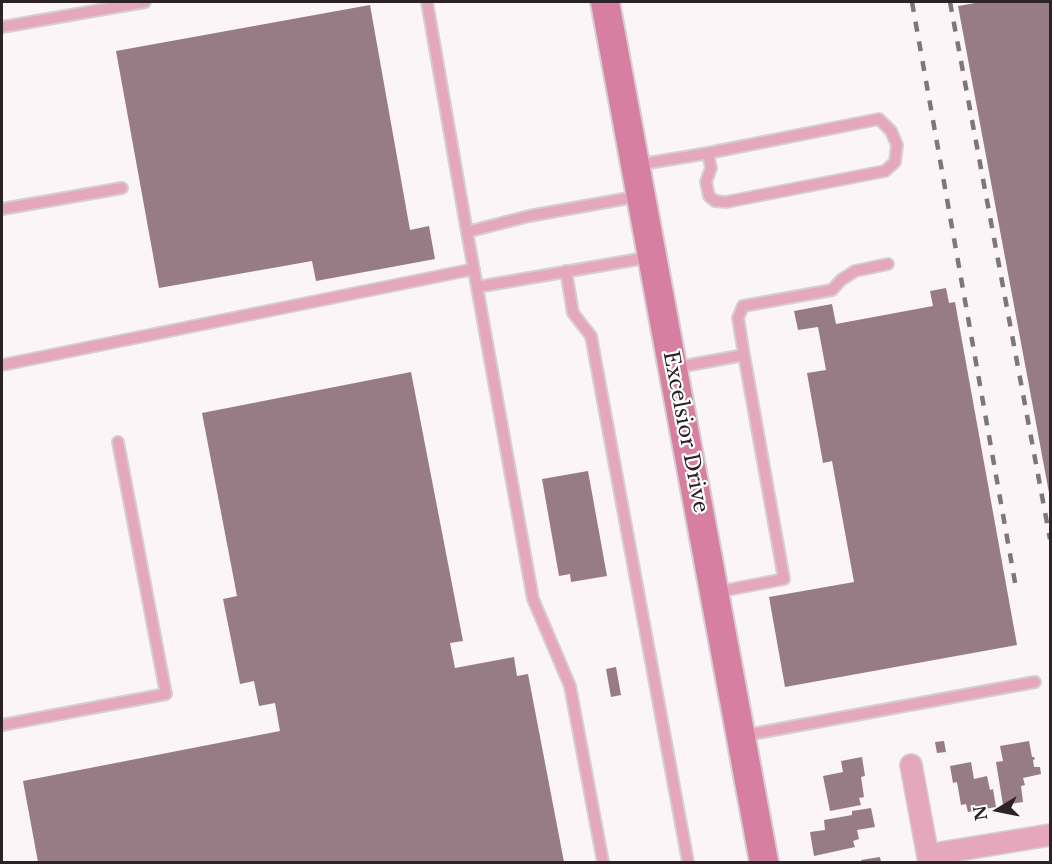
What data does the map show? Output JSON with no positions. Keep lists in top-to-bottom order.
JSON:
{
  "streets": {
    "main road": ["Excelsior Drive"]
  },
  "north": "left"
}
